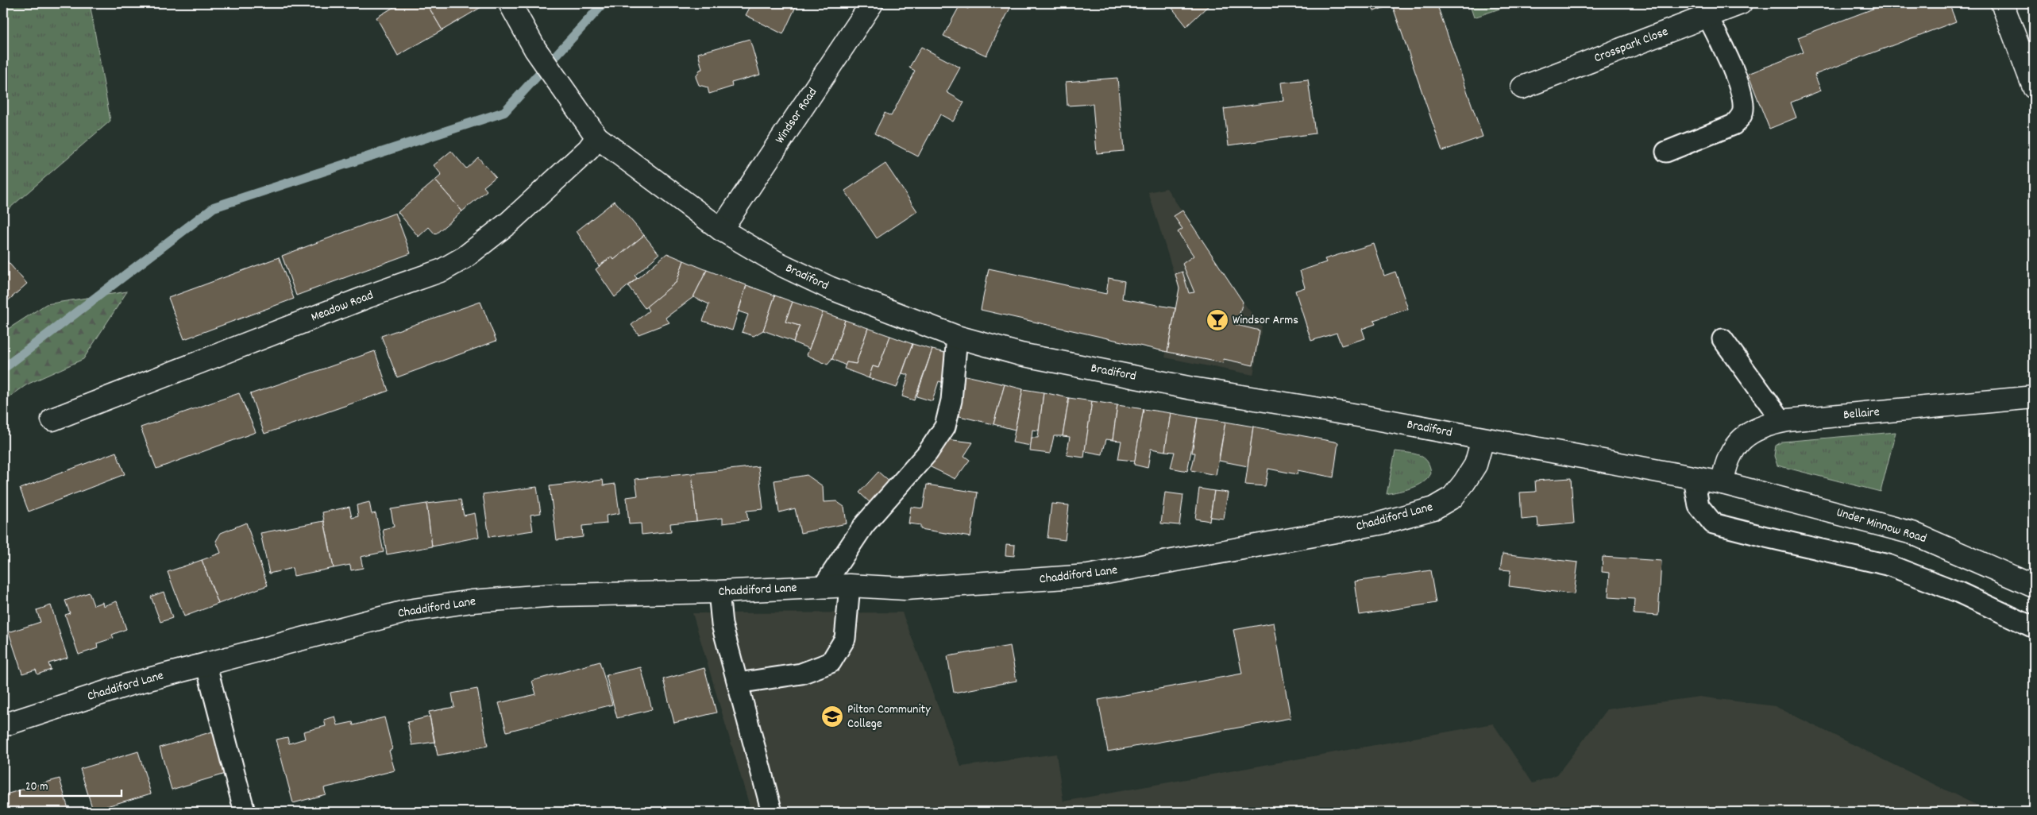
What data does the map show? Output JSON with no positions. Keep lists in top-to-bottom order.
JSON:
{
  "streets": {
    "street": [
      "Crosspark Close",
      "Windsor Road",
      "Bradiford",
      "Meadow Road",
      "Bellaire",
      "Chaddiford Lane",
      "Under Minnow Road"
    ]
  },
  "crossings": [
    ["Windsor Road", "Bradiford"],
    ["Bradiford", "Meadow Road"],
    ["Bradiford", "Bellaire"],
    ["Bradiford", "Chaddiford Lane"],
    ["Bradiford", "Under Minnow Road"],
    ["Bellaire", "Under Minnow Road"]
  ],
  "places": {
    "bar": ["Windsor Arms"],
    "school or university": ["Pilton Community College"]
  },
  "scale_bar": "20 m"
}
